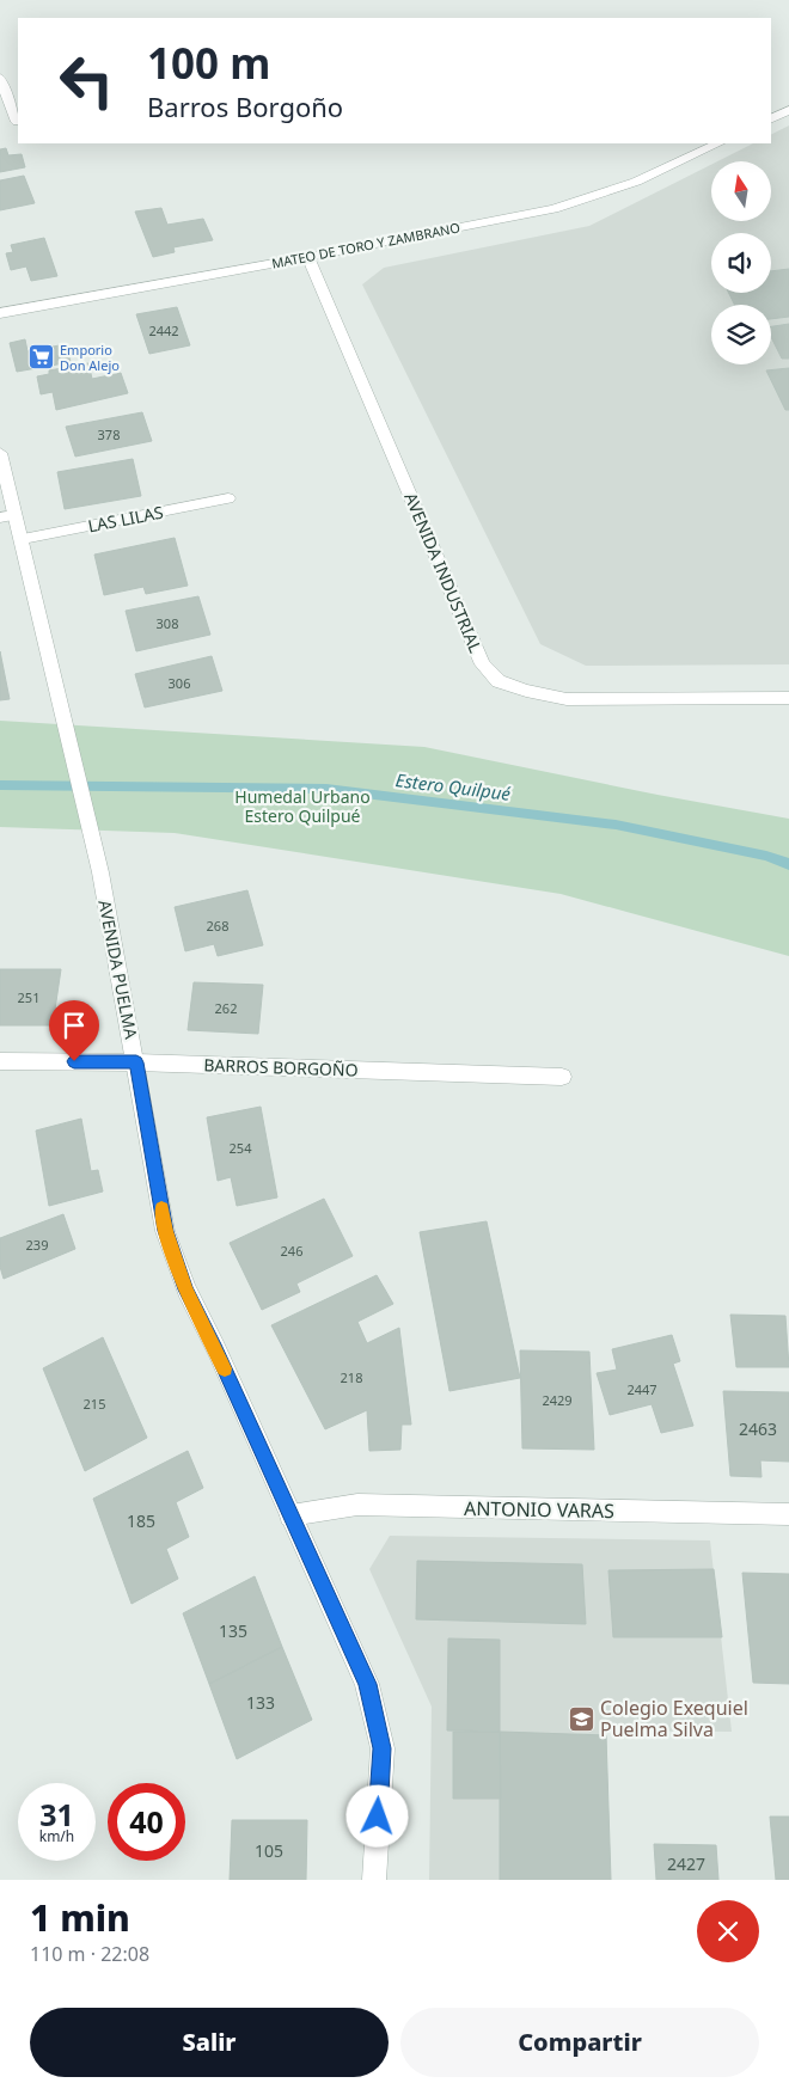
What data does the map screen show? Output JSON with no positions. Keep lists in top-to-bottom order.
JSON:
{
  "streets": {
    "street": [
      "MATEO DE TORO Y ZAMBRANO",
      "LAS LILAS",
      "AVENIDA INDUSTRIAL",
      "AVENIDA PUELMA",
      "BARROS BORGOÑO",
      "ANTONIO VARAS"
    ]
  },
  "crossings": [
    ["MATEO DE TORO Y ZAMBRANO", "AVENIDA INDUSTRIAL"],
    ["LAS LILAS", "AVENIDA PUELMA"],
    ["AVENIDA PUELMA", "BARROS BORGOÑO"],
    ["AVENIDA PUELMA", "ANTONIO VARAS"]
  ],
  "water": ["Estero Quilpué"],
  "parks": ["Humedal Urbano Estero Quilpué"],
  "places": {
    "supermarket": ["Emporio Don Alejo"],
    "school or university": ["Colegio Exequiel Puelma Silva"]
  },
  "house_numbers": [
    "2442",
    "378",
    "308",
    "306",
    "268",
    "251",
    "262",
    "254",
    "239",
    "246",
    "218",
    "2447",
    "2429",
    "215",
    "2463",
    "185",
    "135",
    "133",
    "105",
    "2427"
  ],
  "north": "top",
  "page": {
    "turn": ["100 m", "Barros Borgoño"],
    "speed": "31 km/h",
    "limit": "40",
    "heading": ["1 min", "110 m · 22:08"],
    "buttons": ["Salir", "Compartir"]
  }
}
